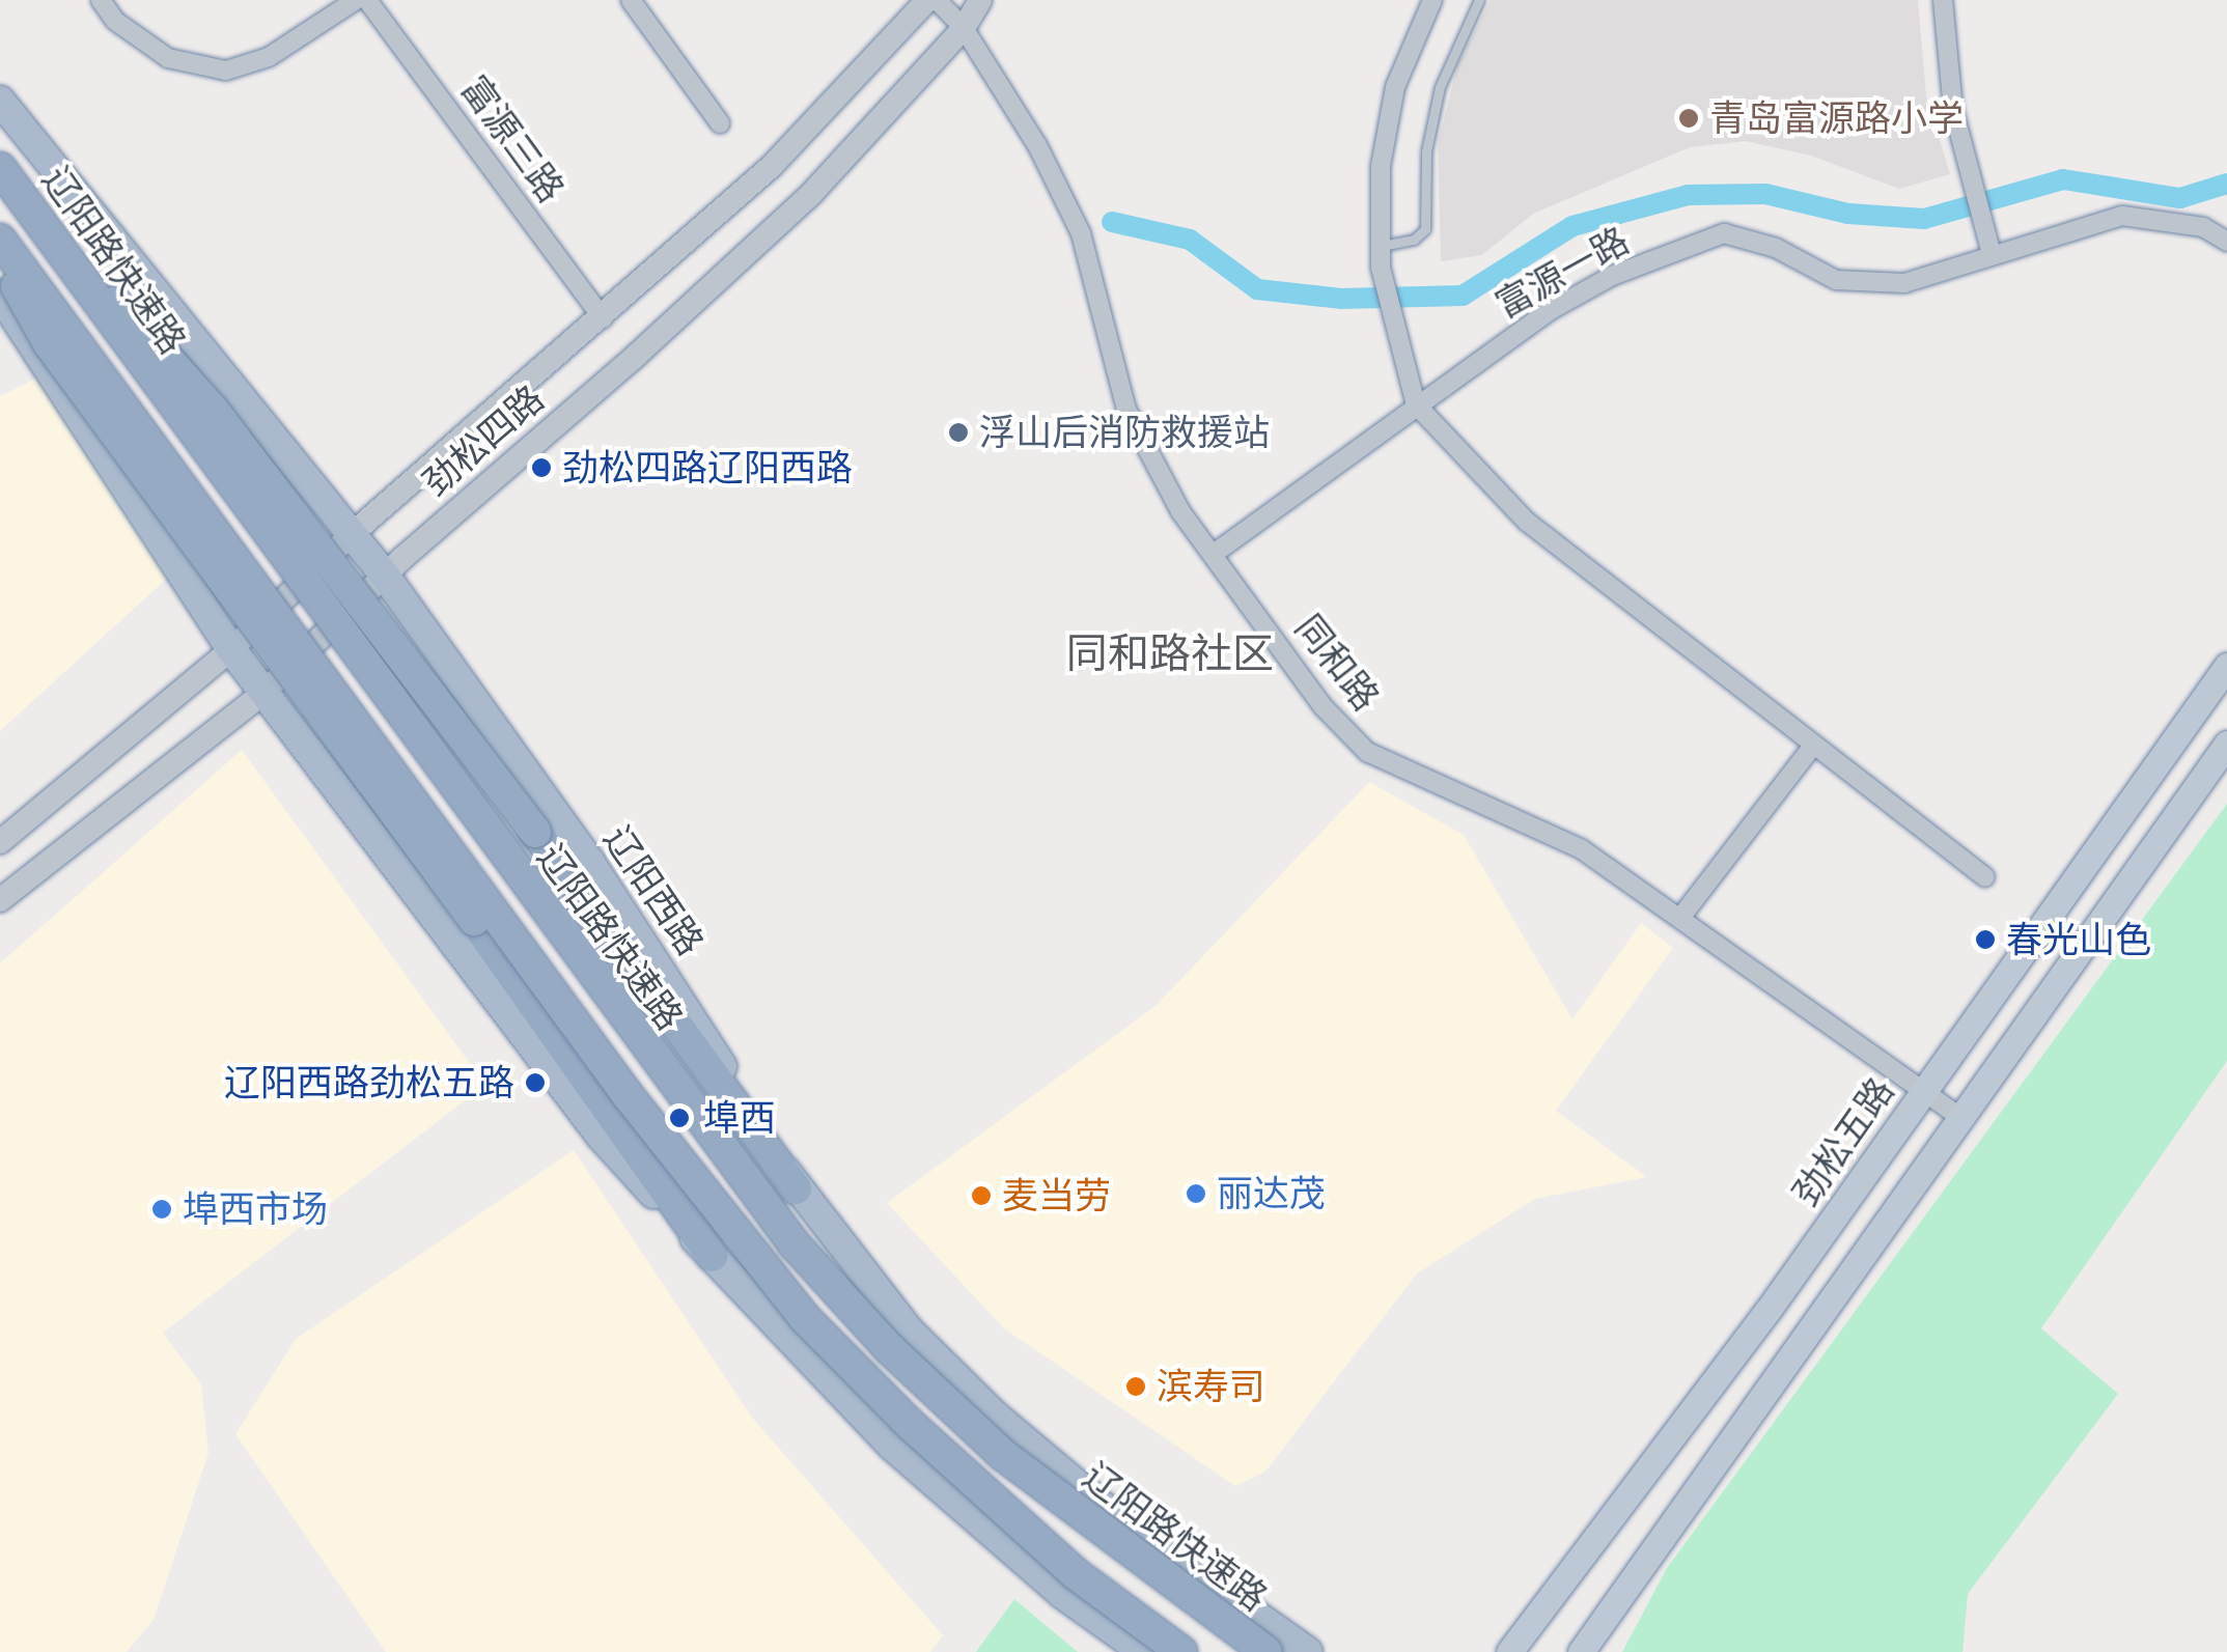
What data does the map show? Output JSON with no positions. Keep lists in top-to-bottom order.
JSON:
{
  "streets": {
    "highway": ["辽阳路快速路"],
    "main road": ["辽阳西路", "劲松五路"],
    "street": [
      "富源三路",
      "富源一路",
      "劲松四路",
      "同和路"
    ]
  },
  "crossings": [
    ["富源三路", "劲松四路"],
    ["富源一路", "同和路"],
    ["劲松四路", "同和路"],
    ["劲松四路", "辽阳西路"],
    ["同和路", "劲松五路"]
  ],
  "districts": ["同和路社区"],
  "places": [
    "青岛富源路小学",
    "浮山后消防救援站",
    "劲松四路辽阳西路",
    "春光山色",
    "辽阳西路劲松五路",
    "埠西",
    "丽达茂",
    "麦当劳",
    "埠西市场",
    "滨寿司"
  ]
}
